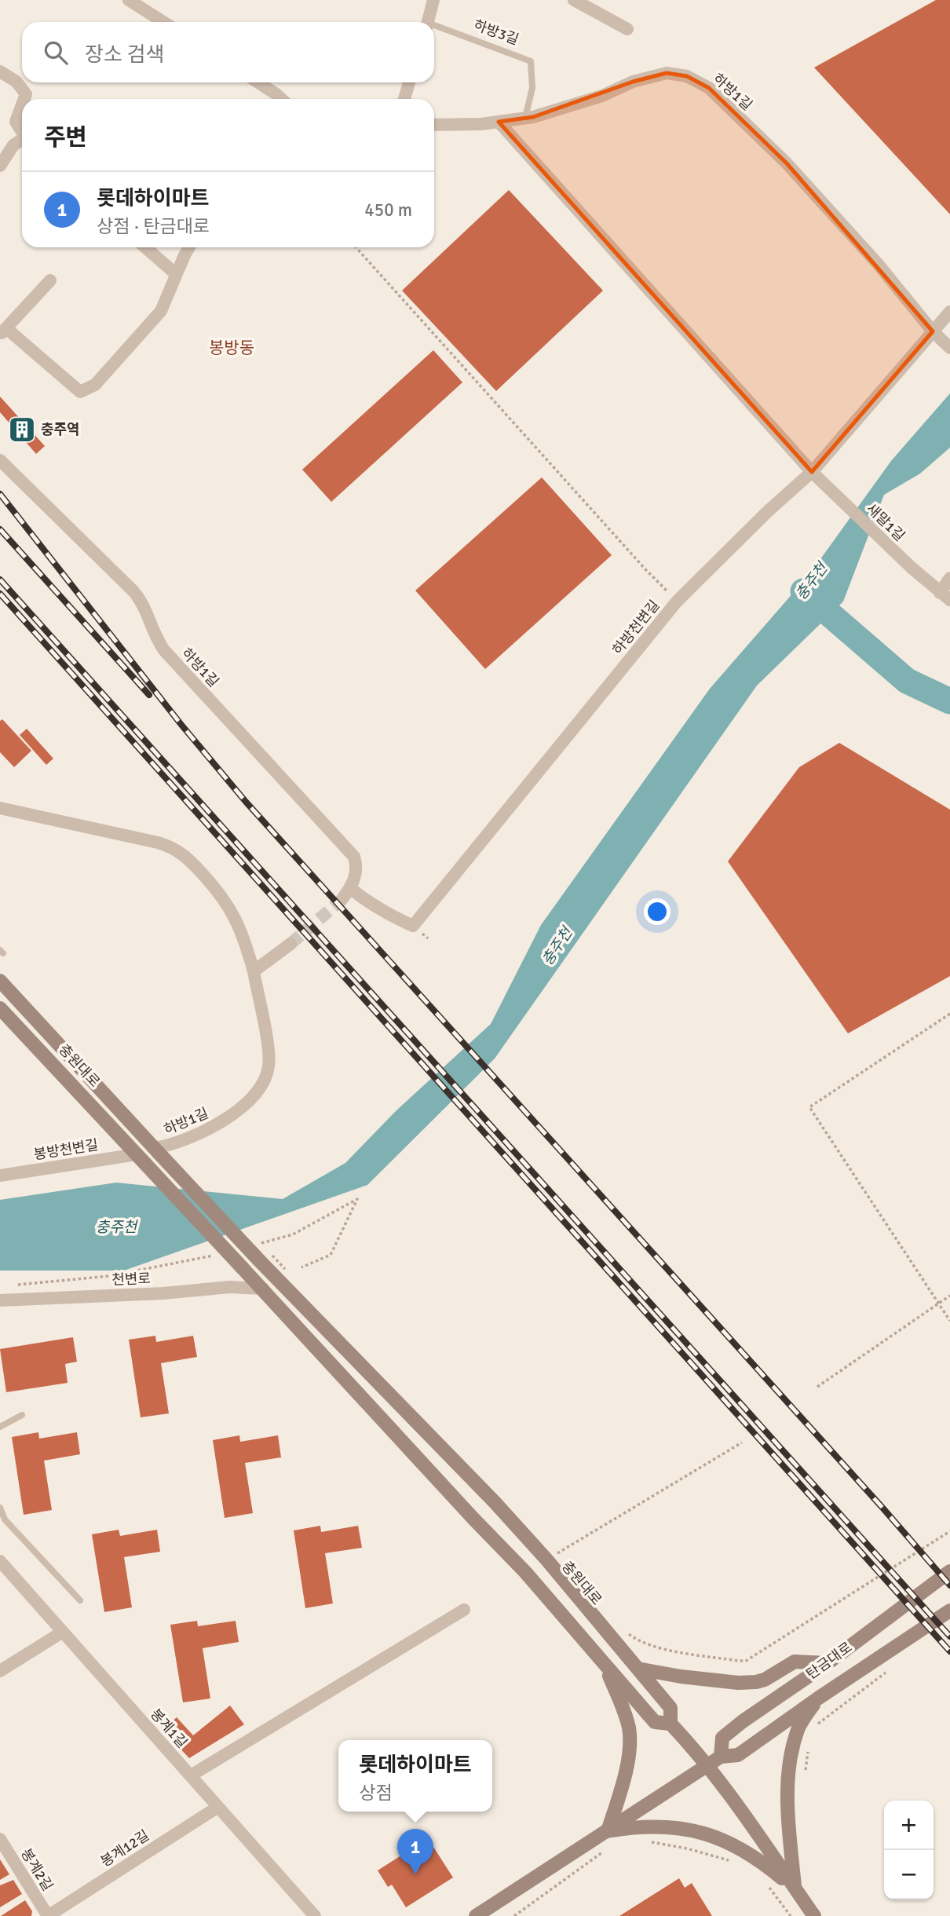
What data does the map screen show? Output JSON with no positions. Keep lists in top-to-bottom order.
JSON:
{
  "streets": {
    "street": [
      "하방3길",
      "하방1길",
      "새말1길",
      "하방천변길",
      "충원대로",
      "봉방천변길",
      "천변로",
      "탄금대로",
      "봉계1길",
      "봉계12길",
      "봉계2길"
    ]
  },
  "crossings": [
    ["하방3길", "하방1길"],
    ["하방1길", "새말1길"],
    ["하방1길", "하방천변길"],
    ["하방1길", "충원대로"],
    ["새말1길", "하방천변길"],
    ["충원대로", "봉방천변길"],
    ["충원대로", "천변로"],
    ["충원대로", "탄금대로"],
    ["봉계1길", "봉계12길"],
    ["봉계12길", "봉계2길"]
  ],
  "districts": ["봉방동"],
  "water": ["충주천"],
  "places": {
    "building": ["충주역"]
  },
  "page": {
    "search": "장소 검색",
    "heading": "주변",
    "list": [
      {
        "mark": "1",
        "name": "롯데하이마트",
        "note": "상점 · 탄금대로",
        "value": "450 m"
      }
    ],
    "popup": ["롯데하이마트", "상점"],
    "map_buttons": ["+", "−"],
    "pins": "1"
  }
}
